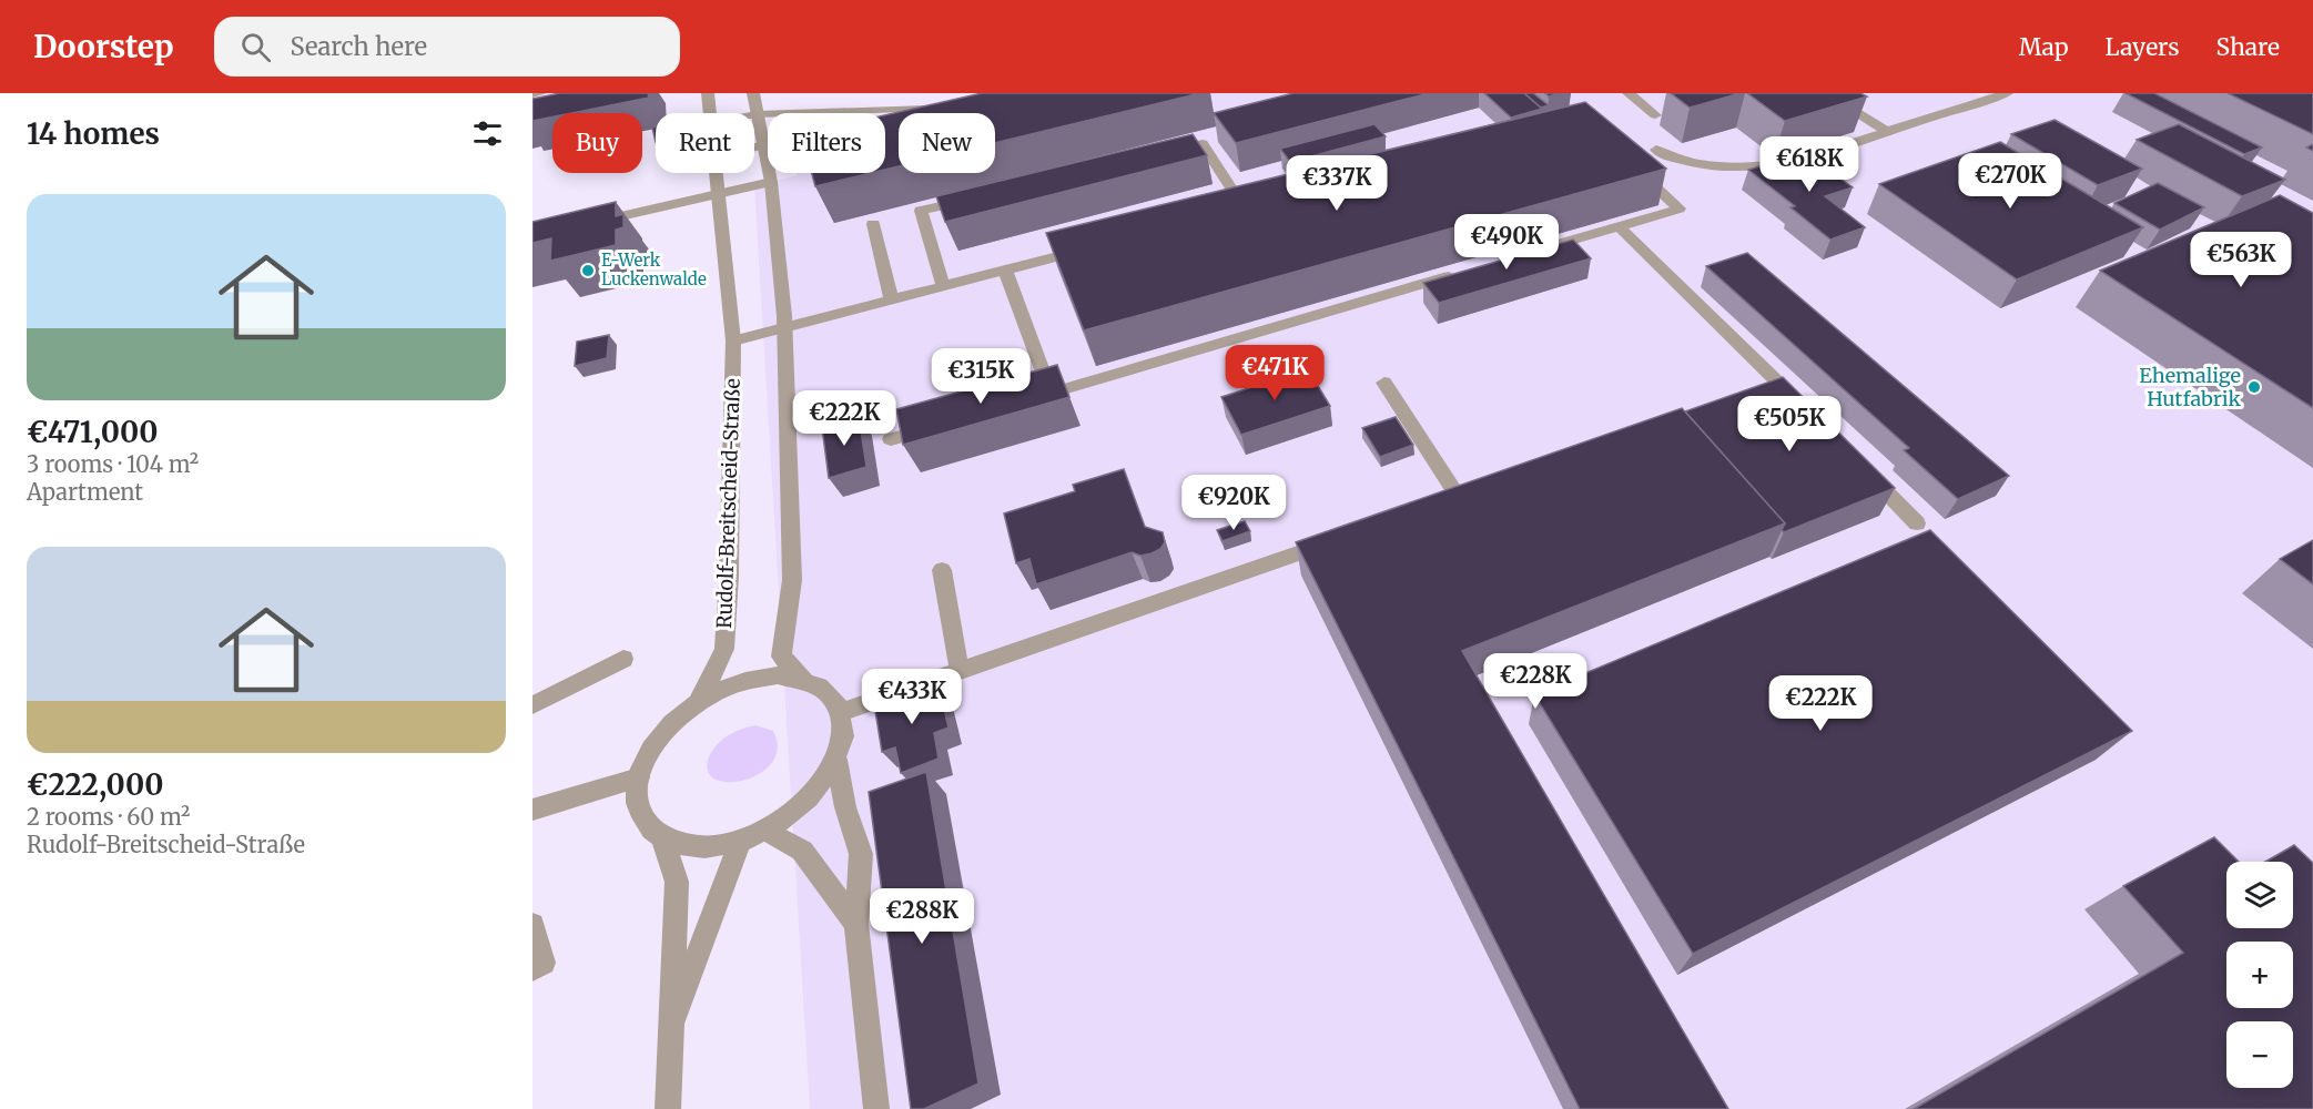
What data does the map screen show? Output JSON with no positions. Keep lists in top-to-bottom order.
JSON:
{
  "streets": {
    "street": ["Rudolf-Breitscheid-Straße"]
  },
  "places": ["E-Werk Luckenwalde", "Ehemalige Hutfabrik"],
  "page": {
    "header": "Doorstep",
    "search": "Search here",
    "nav": ["Map", "Layers", "Share"],
    "heading": "14 homes",
    "chip": [
      "Buy",
      "Rent",
      "Filters",
      "New"
    ],
    "price": [
      "€618K",
      "€270K",
      "€337K",
      "€490K",
      "€563K",
      "€471K",
      "€315K",
      "€222K",
      "€505K",
      "€920K",
      "€228K",
      "€433K",
      "€222K",
      "€288K"
    ],
    "list": [
      {
        "name": "€471,000",
        "note": "3 rooms · 104 m² · Apartment"
      },
      {
        "name": "€222,000",
        "note": "2 rooms · 60 m² · Rudolf-Breitscheid-Straße"
      }
    ],
    "map_buttons": ["+", "−"]
  }
}
